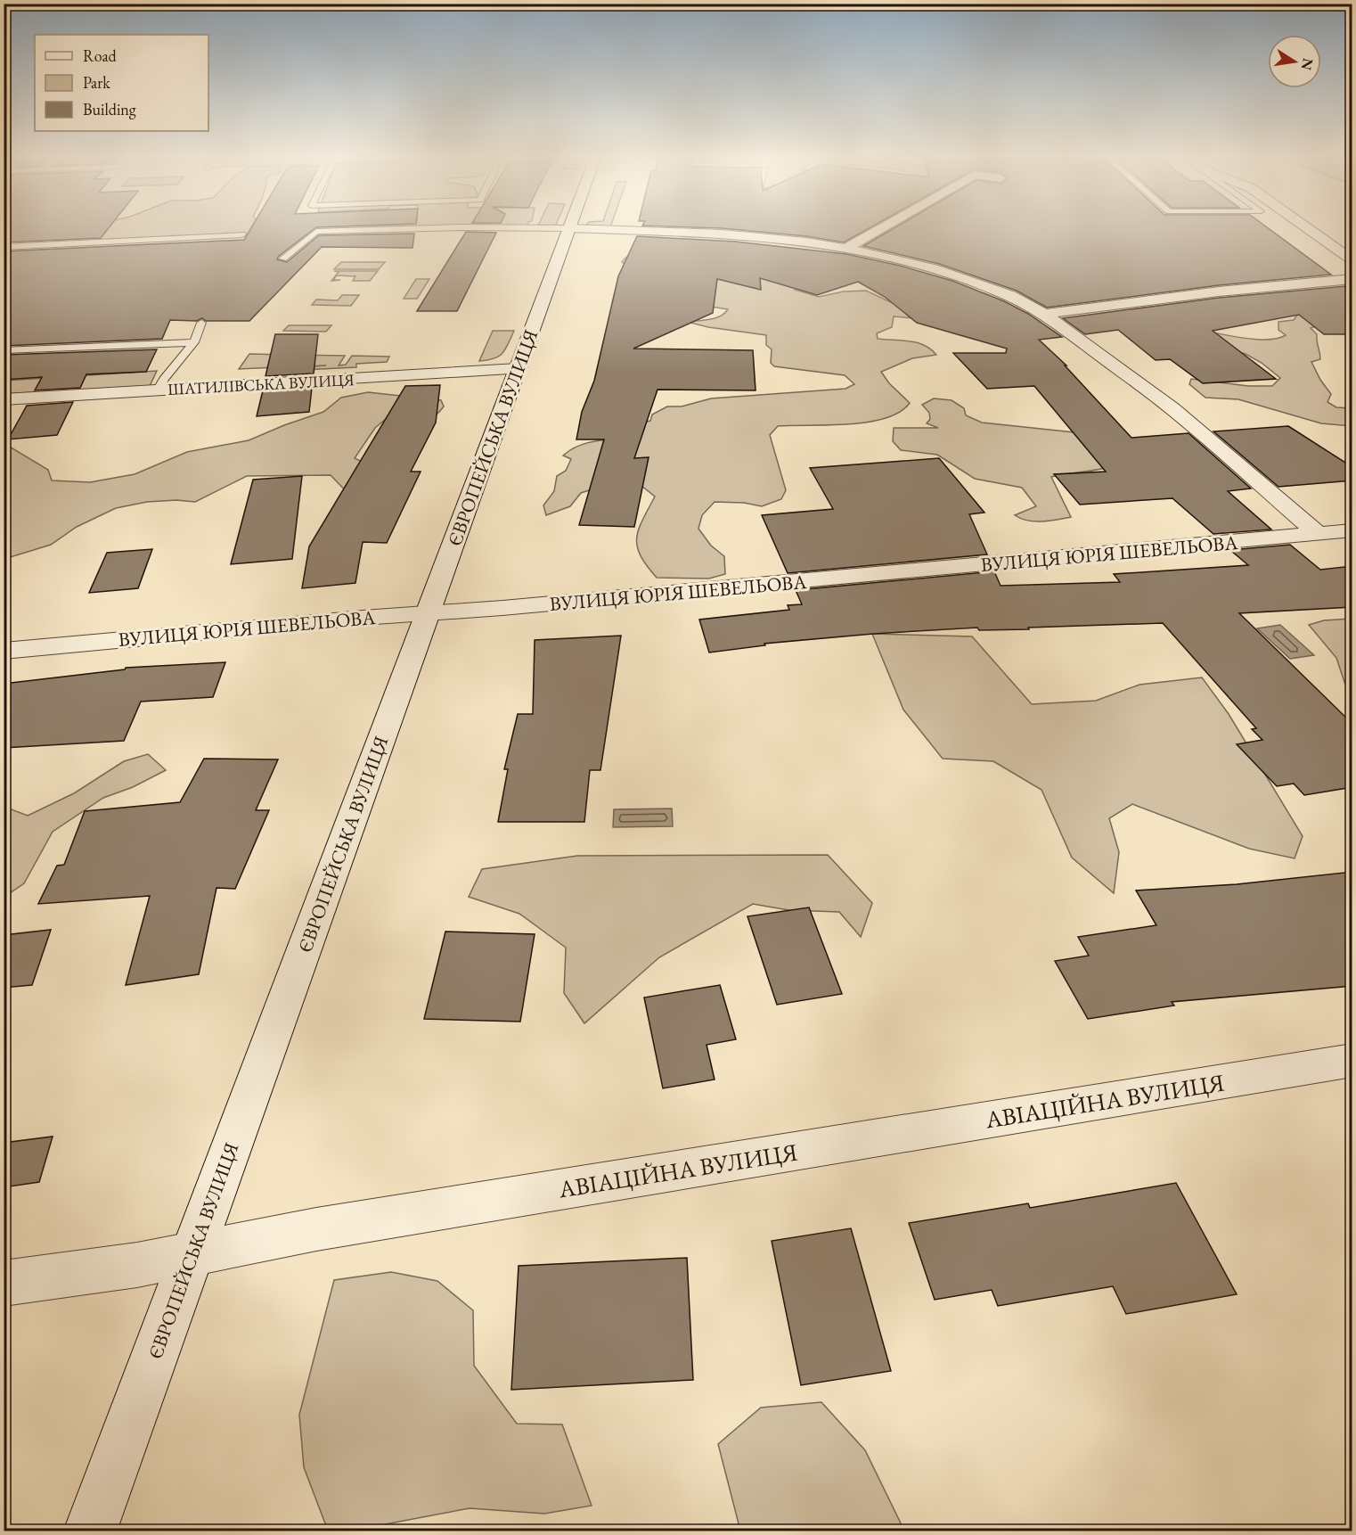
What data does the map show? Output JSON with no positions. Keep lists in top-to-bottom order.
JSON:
{
  "streets": {
    "street": [
      "ШАТИЛІВСЬКА ВУЛИЦЯ",
      "ЄВРОПЕЙСЬКА ВУЛИЦЯ",
      "ВУЛИЦЯ ЮРІЯ ШЕВЕЛЬОВА",
      "АВІАЦІЙНА ВУЛИЦЯ"
    ]
  },
  "crossings": [
    ["ШАТИЛІВСЬКА ВУЛИЦЯ", "ЄВРОПЕЙСЬКА ВУЛИЦЯ"],
    ["ЄВРОПЕЙСЬКА ВУЛИЦЯ", "ВУЛИЦЯ ЮРІЯ ШЕВЕЛЬОВА"],
    ["ЄВРОПЕЙСЬКА ВУЛИЦЯ", "АВІАЦІЙНА ВУЛИЦЯ"]
  ],
  "legend": ["Road", "Park", "Building"],
  "north": "right"
}
